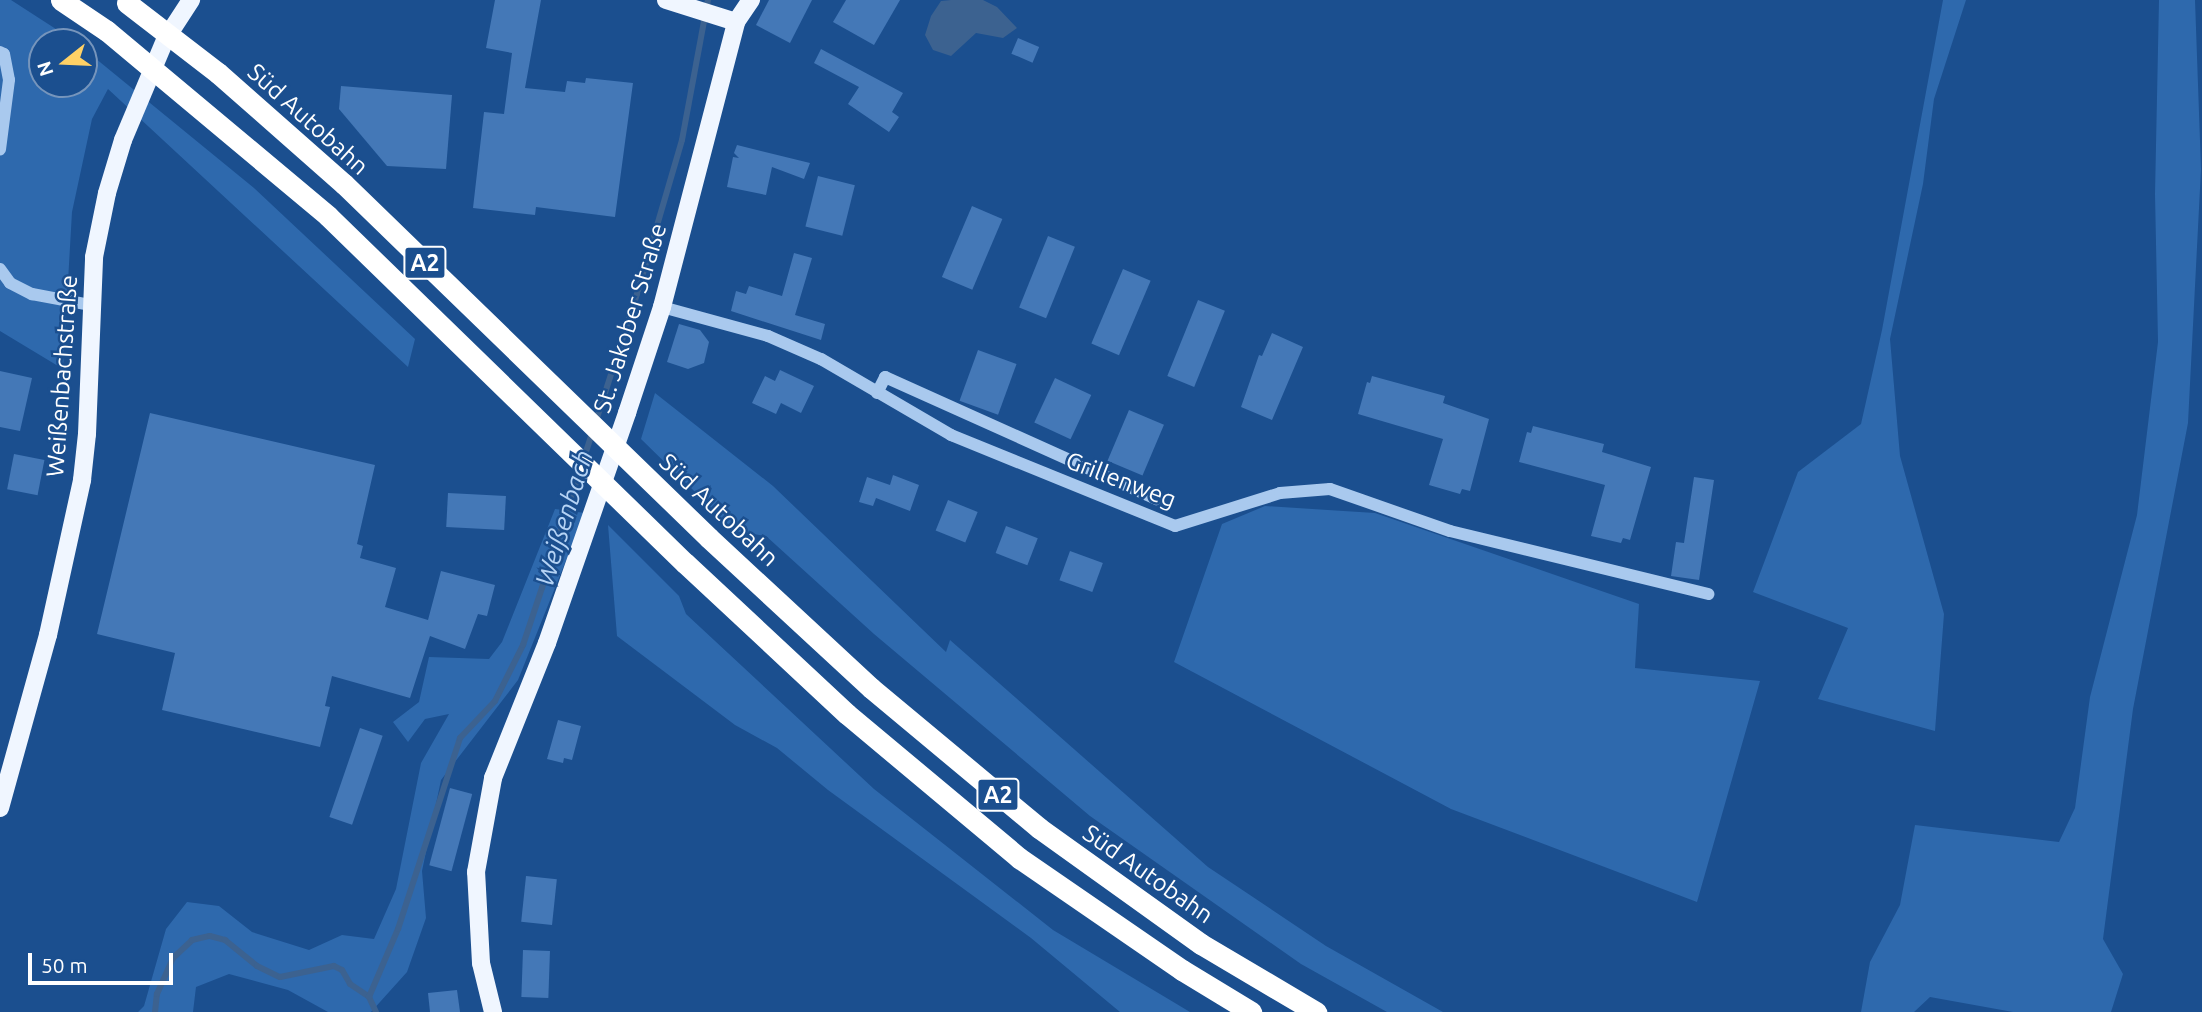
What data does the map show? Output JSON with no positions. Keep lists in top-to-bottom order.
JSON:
{
  "streets": {
    "highway": ["Süd Autobahn", "A2"],
    "main road": ["St. Jakober Straße", "Weißenbachstraße"],
    "street": ["Grillenweg"]
  },
  "crossings": [
    ["St. Jakober Straße", "Grillenweg"]
  ],
  "water": ["Weißenbach"],
  "scale_bar": "50 m",
  "north": "left"
}
